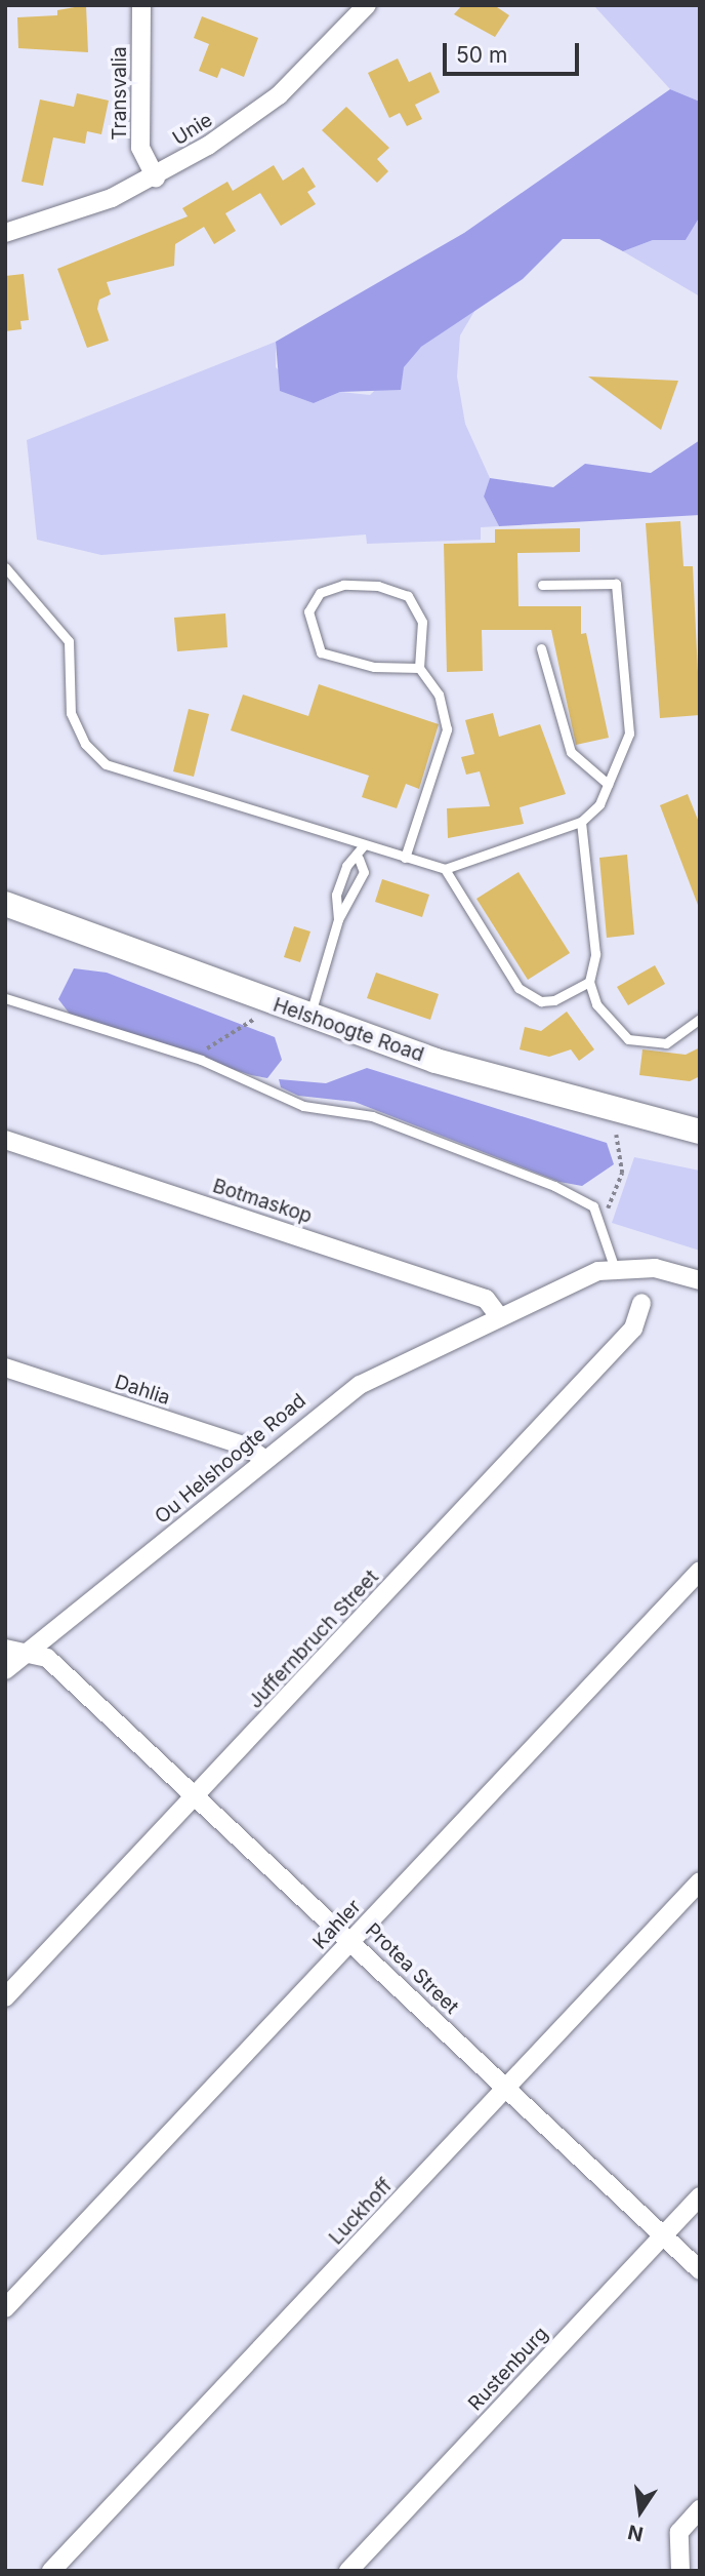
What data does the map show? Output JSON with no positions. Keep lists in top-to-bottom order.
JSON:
{
  "streets": {
    "main road": ["Helshoogte Road"],
    "street": [
      "Transvalia",
      "Unie",
      "Botmaskop",
      "Dahlia",
      "Ou Helshoogte Road",
      "Juffernbruch Street",
      "Kahler",
      "Protea Street",
      "Luckhoff",
      "Rustenburg"
    ]
  },
  "crossings": [
    ["Transvalia", "Unie"],
    ["Botmaskop", "Ou Helshoogte Road"],
    ["Dahlia", "Ou Helshoogte Road"],
    ["Ou Helshoogte Road", "Protea Street"],
    ["Juffernbruch Street", "Protea Street"],
    ["Kahler", "Protea Street"],
    ["Protea Street", "Luckhoff"],
    ["Protea Street", "Rustenburg"]
  ],
  "scale_bar": "50 m",
  "north": "bottom"
}
